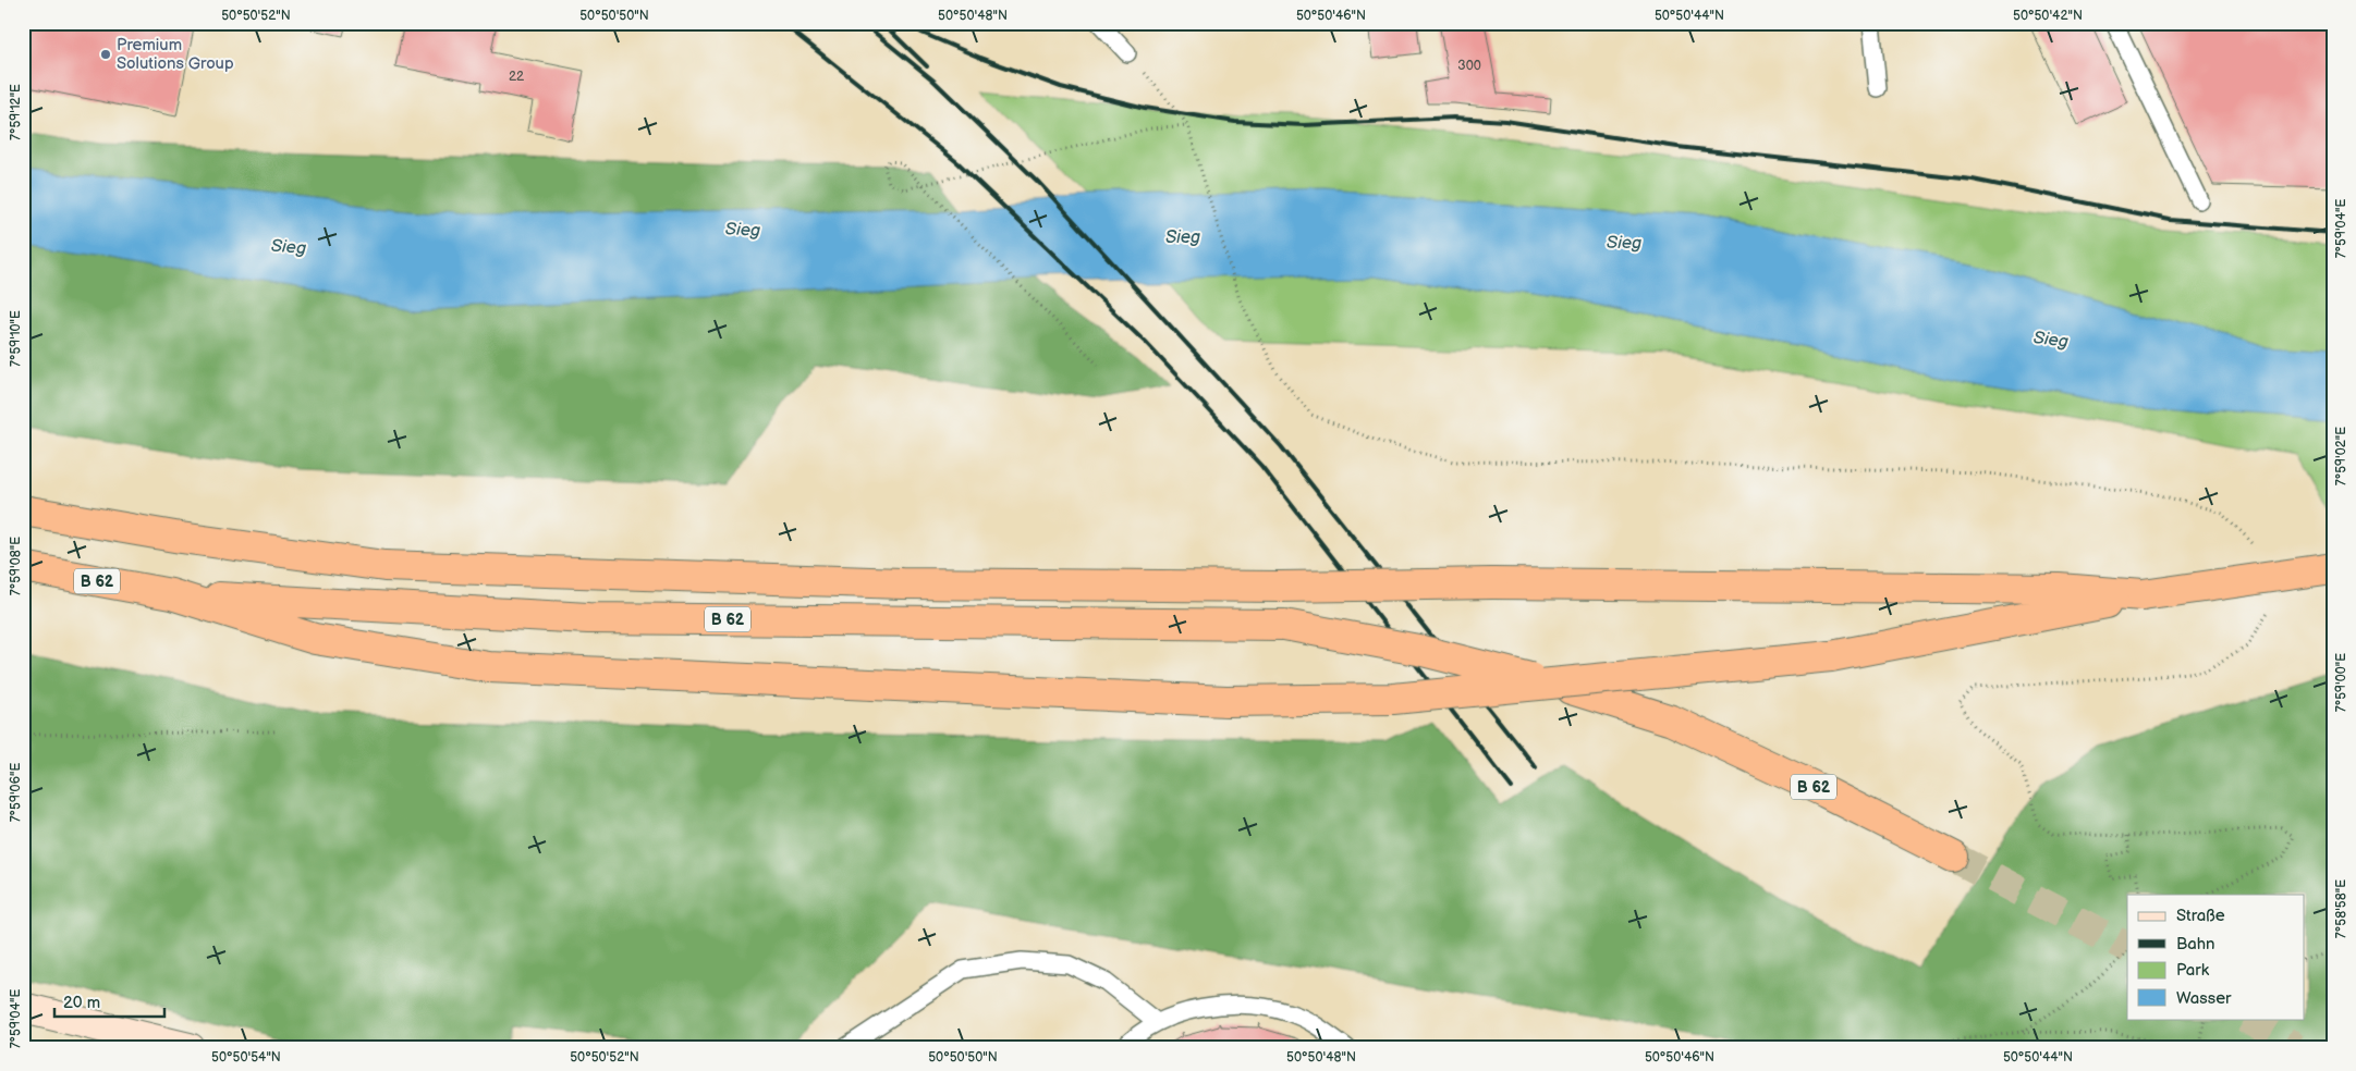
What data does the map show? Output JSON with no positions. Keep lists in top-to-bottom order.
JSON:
{
  "streets": {
    "highway": ["B 62"]
  },
  "water": ["Sieg"],
  "places": ["Premium Solutions Group"],
  "house_numbers": ["300", "22"],
  "legend": [
    "Straße",
    "Bahn",
    "Park",
    "Wasser"
  ],
  "scale_bar": "20 m",
  "coordinates": [
    "50°50'52\"N",
    "50°50'50\"N",
    "50°50'48\"N",
    "50°50'46\"N",
    "50°50'44\"N",
    "50°50'42\"N",
    "7°59'12\"E",
    "7°59'04\"E",
    "7°59'10\"E",
    "7°59'02\"E",
    "7°59'08\"E",
    "7°59'00\"E",
    "7°59'06\"E",
    "7°58'58\"E",
    "50°50'54\"N"
  ]
}
